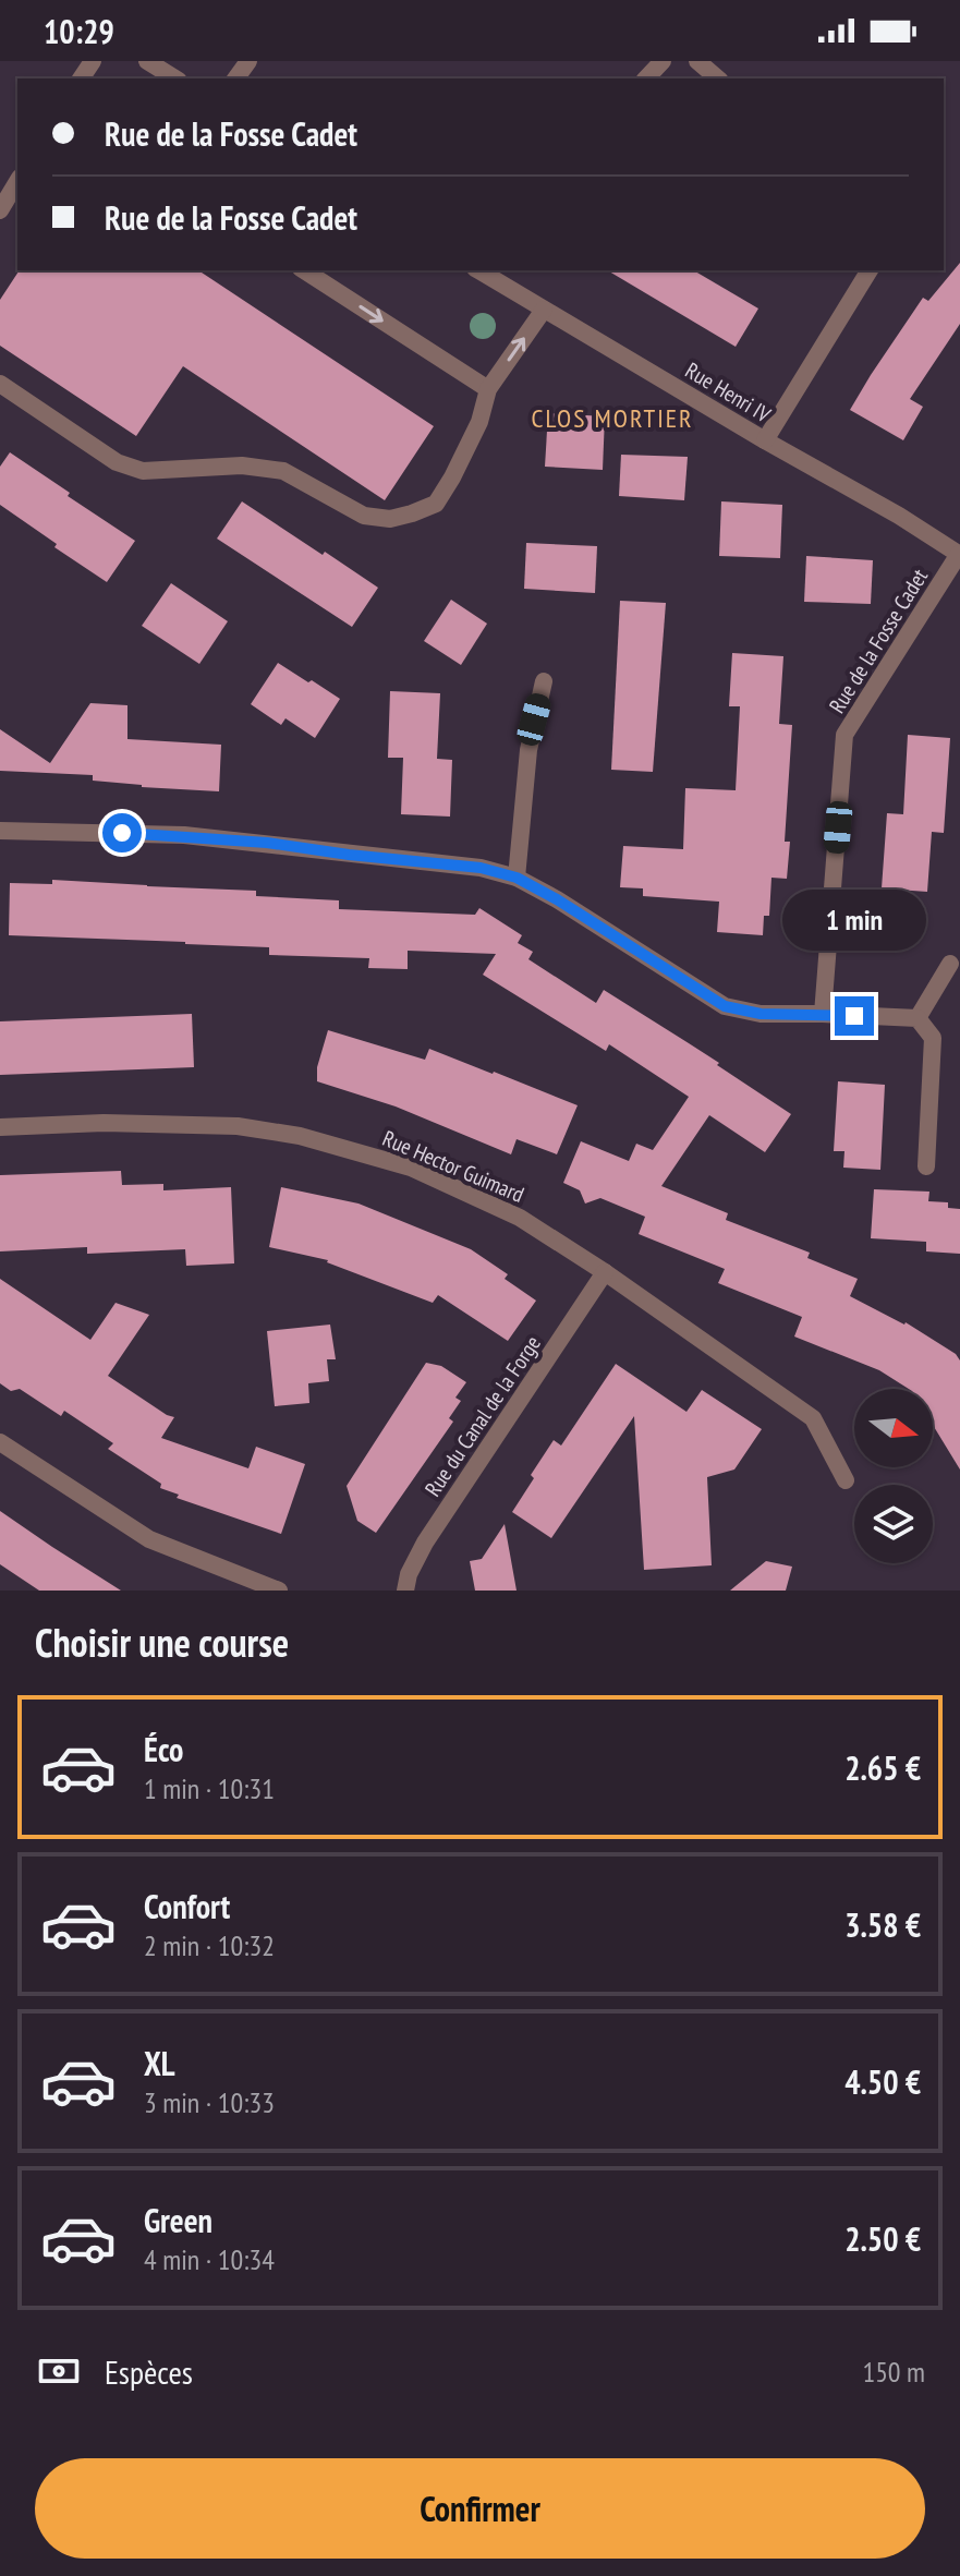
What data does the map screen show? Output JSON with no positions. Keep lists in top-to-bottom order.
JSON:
{
  "streets": {
    "street": [
      "Rue Henri IV",
      "Rue de la Fosse Cadet",
      "Rue Hector Guimard",
      "Rue du Canal de la Forge"
    ]
  },
  "crossings": [
    ["Rue Henri IV", "Rue de la Fosse Cadet"],
    ["Rue Hector Guimard", "Rue du Canal de la Forge"]
  ],
  "districts": ["CLOS MORTIER"],
  "north": "right",
  "page": {
    "status": "10:29",
    "banner": ["Rue de la Fosse Cadet", "Rue de la Fosse Cadet"],
    "bubble": "1 min",
    "heading": "Choisir une course",
    "list": [
      {
        "name": "Éco",
        "note": "1 min · 10:31",
        "value": "2.65 €"
      },
      {
        "name": "Confort",
        "note": "2 min · 10:32",
        "value": "3.58 €"
      },
      {
        "name": "XL",
        "note": "3 min · 10:33",
        "value": "4.50 €"
      },
      {
        "name": "Green",
        "note": "4 min · 10:34",
        "value": "2.50 €"
      }
    ],
    "pay": ["Espèces", "150 m"],
    "buttons": "Confirmer"
  }
}
